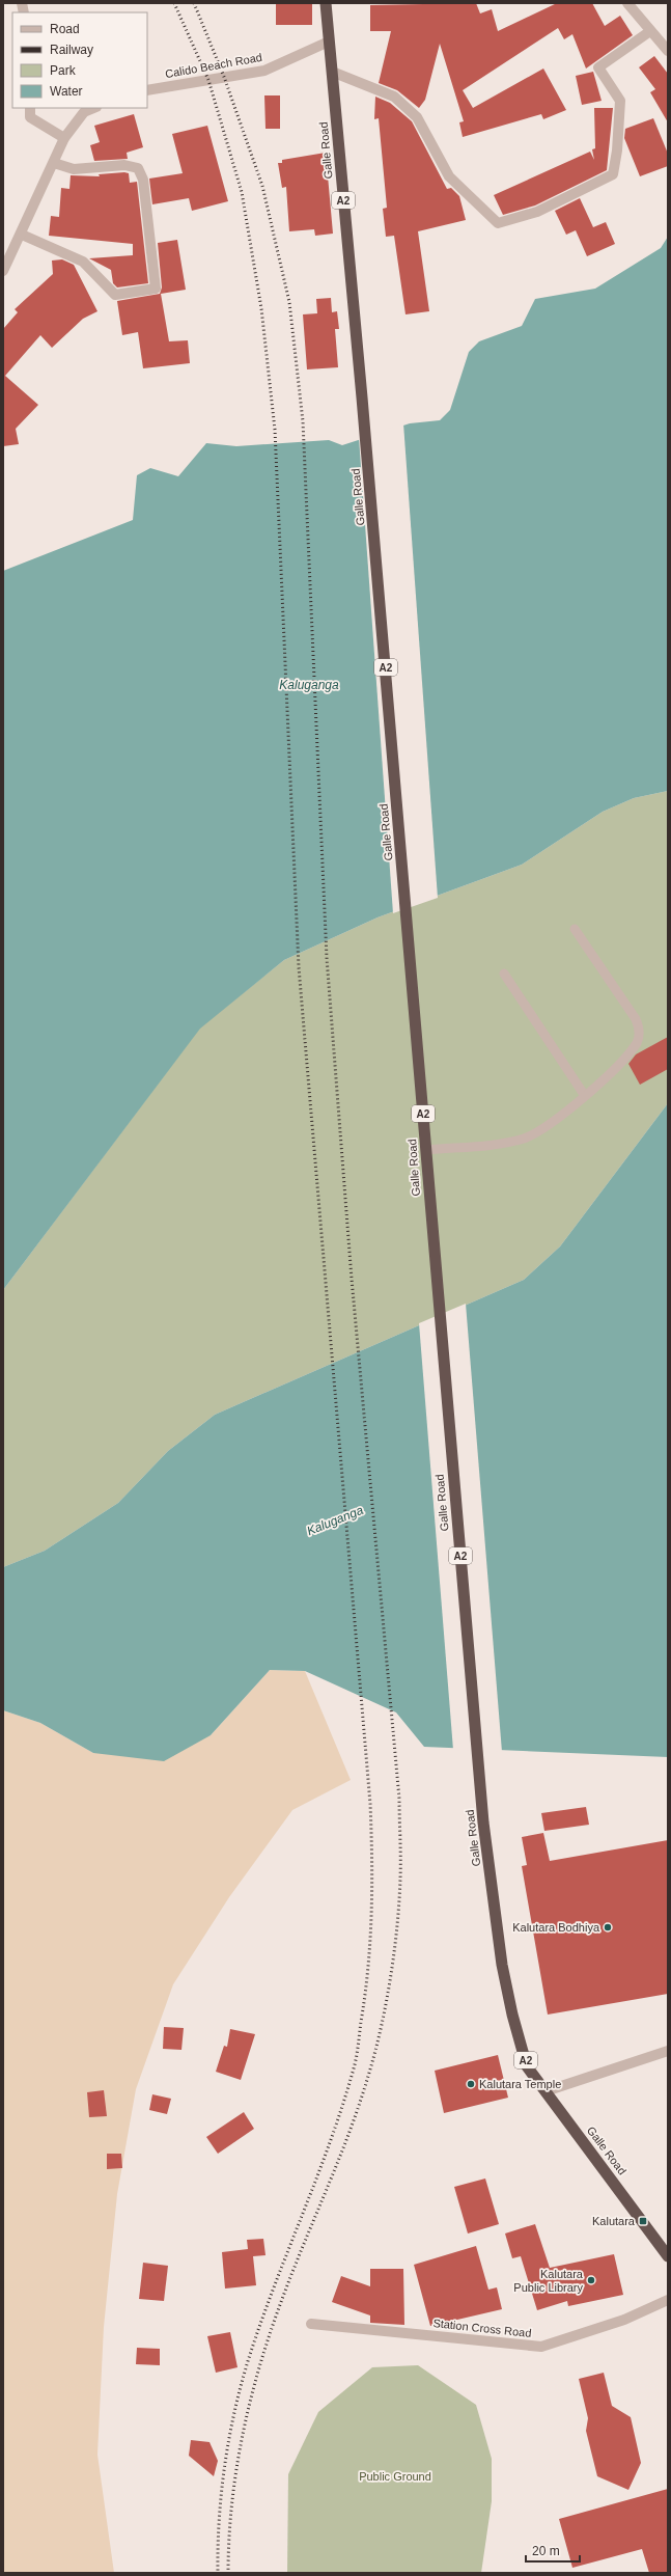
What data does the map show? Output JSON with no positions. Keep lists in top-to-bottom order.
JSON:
{
  "streets": {
    "highway": ["Galle Road", "A2"],
    "street": ["Calido Beach Road", "Station Cross Road"]
  },
  "crossings": [
    ["Calido Beach Road", "Galle Road"]
  ],
  "water": ["Kaluganga"],
  "parks": ["Public Ground"],
  "places": {
    "other": ["Kalutara Bodhiya", "Kalutara Temple", "Kalutara Public Library"],
    "transit": ["Kalutara"]
  },
  "legend": [
    "Road",
    "Railway",
    "Park",
    "Water"
  ],
  "scale_bar": "20 m"
}
